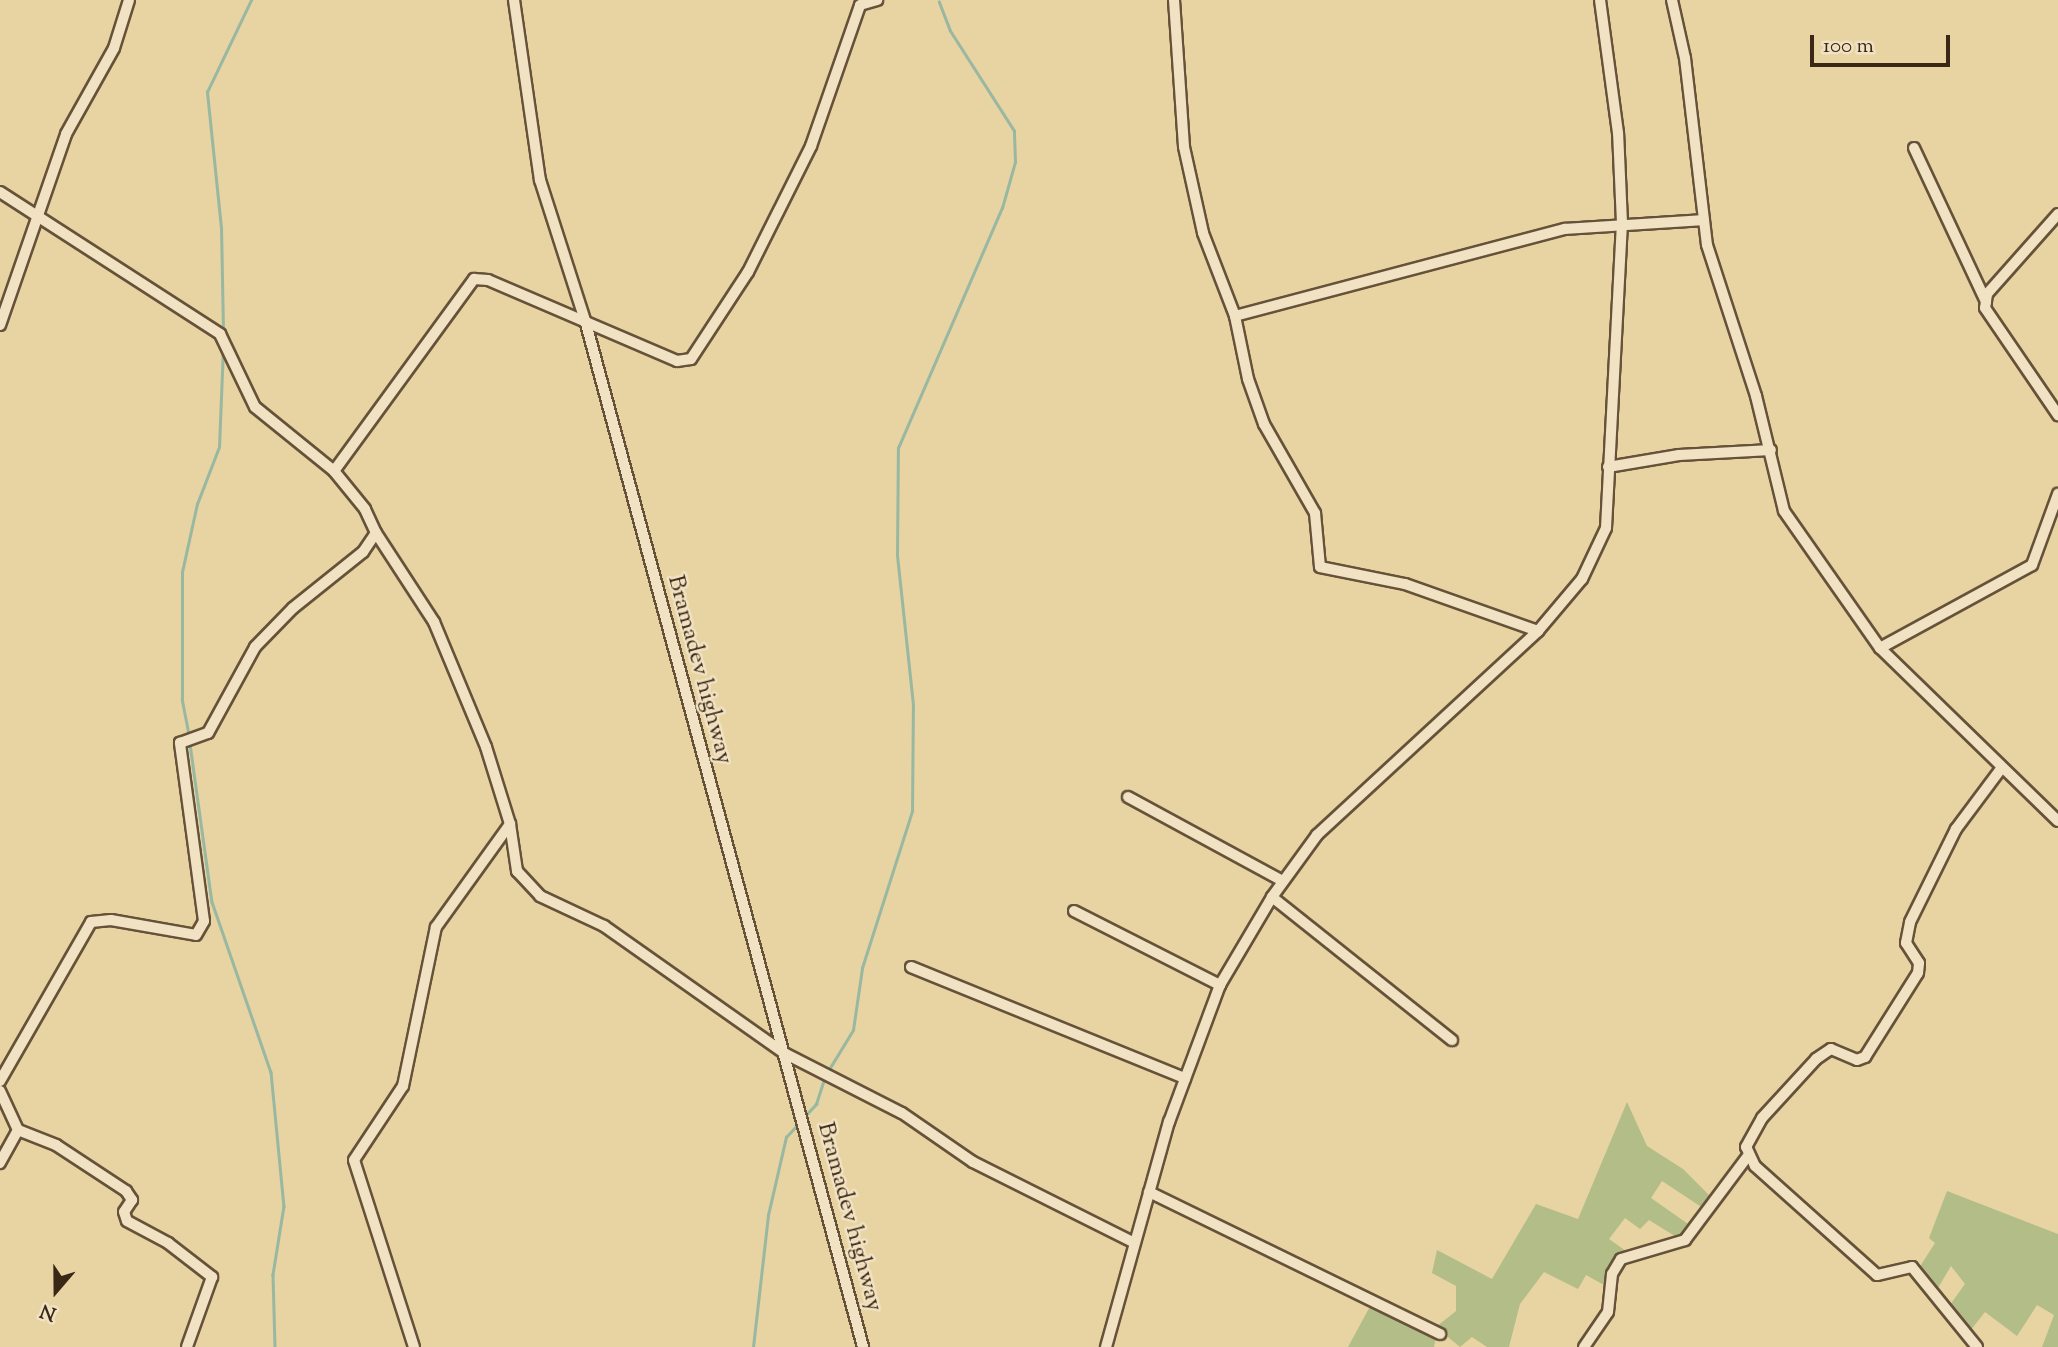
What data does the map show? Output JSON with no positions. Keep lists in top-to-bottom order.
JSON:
{
  "streets": {
    "street": ["Bramadev highway"]
  },
  "scale_bar": "100 m",
  "north": "bottom"
}
